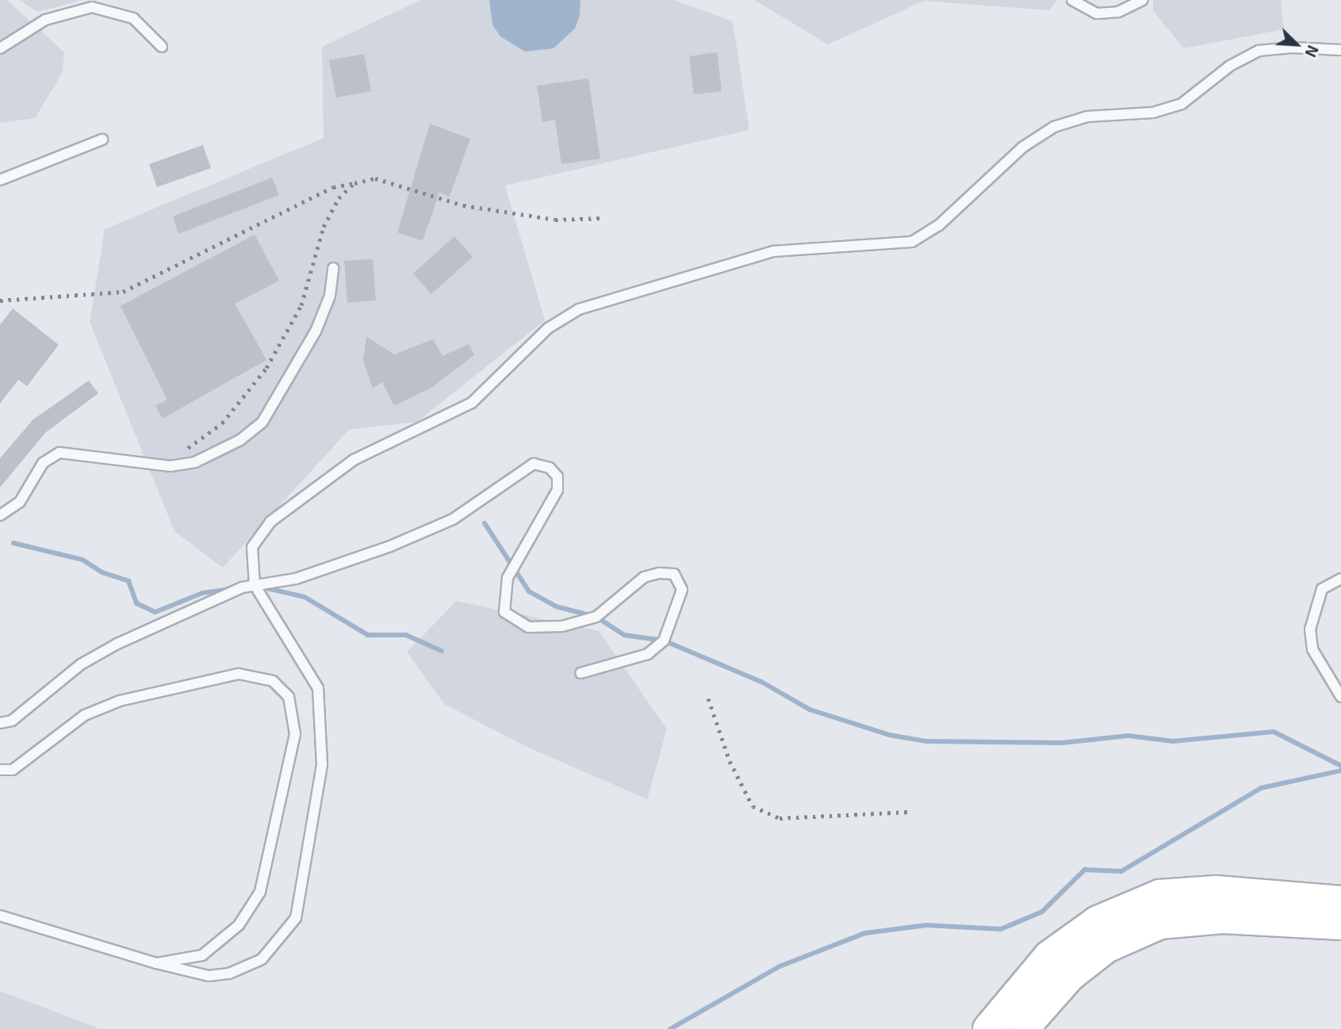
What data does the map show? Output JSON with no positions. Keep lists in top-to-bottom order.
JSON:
{
  "north": "bottom right"
}
